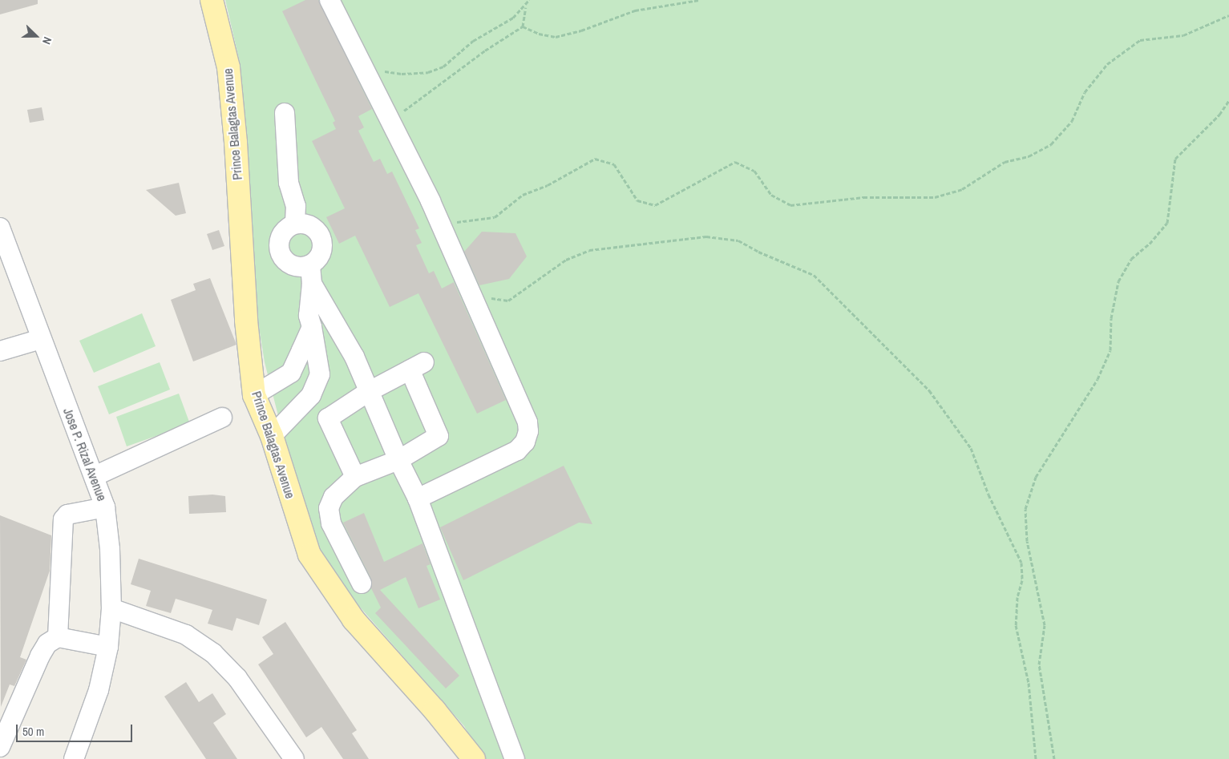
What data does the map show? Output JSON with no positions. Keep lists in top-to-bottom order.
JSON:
{
  "streets": {
    "main road": ["Prince Balagtas Avenue"],
    "street": ["Jose P. Rizal Avenue"]
  },
  "scale_bar": "50 m",
  "north": "right"
}
